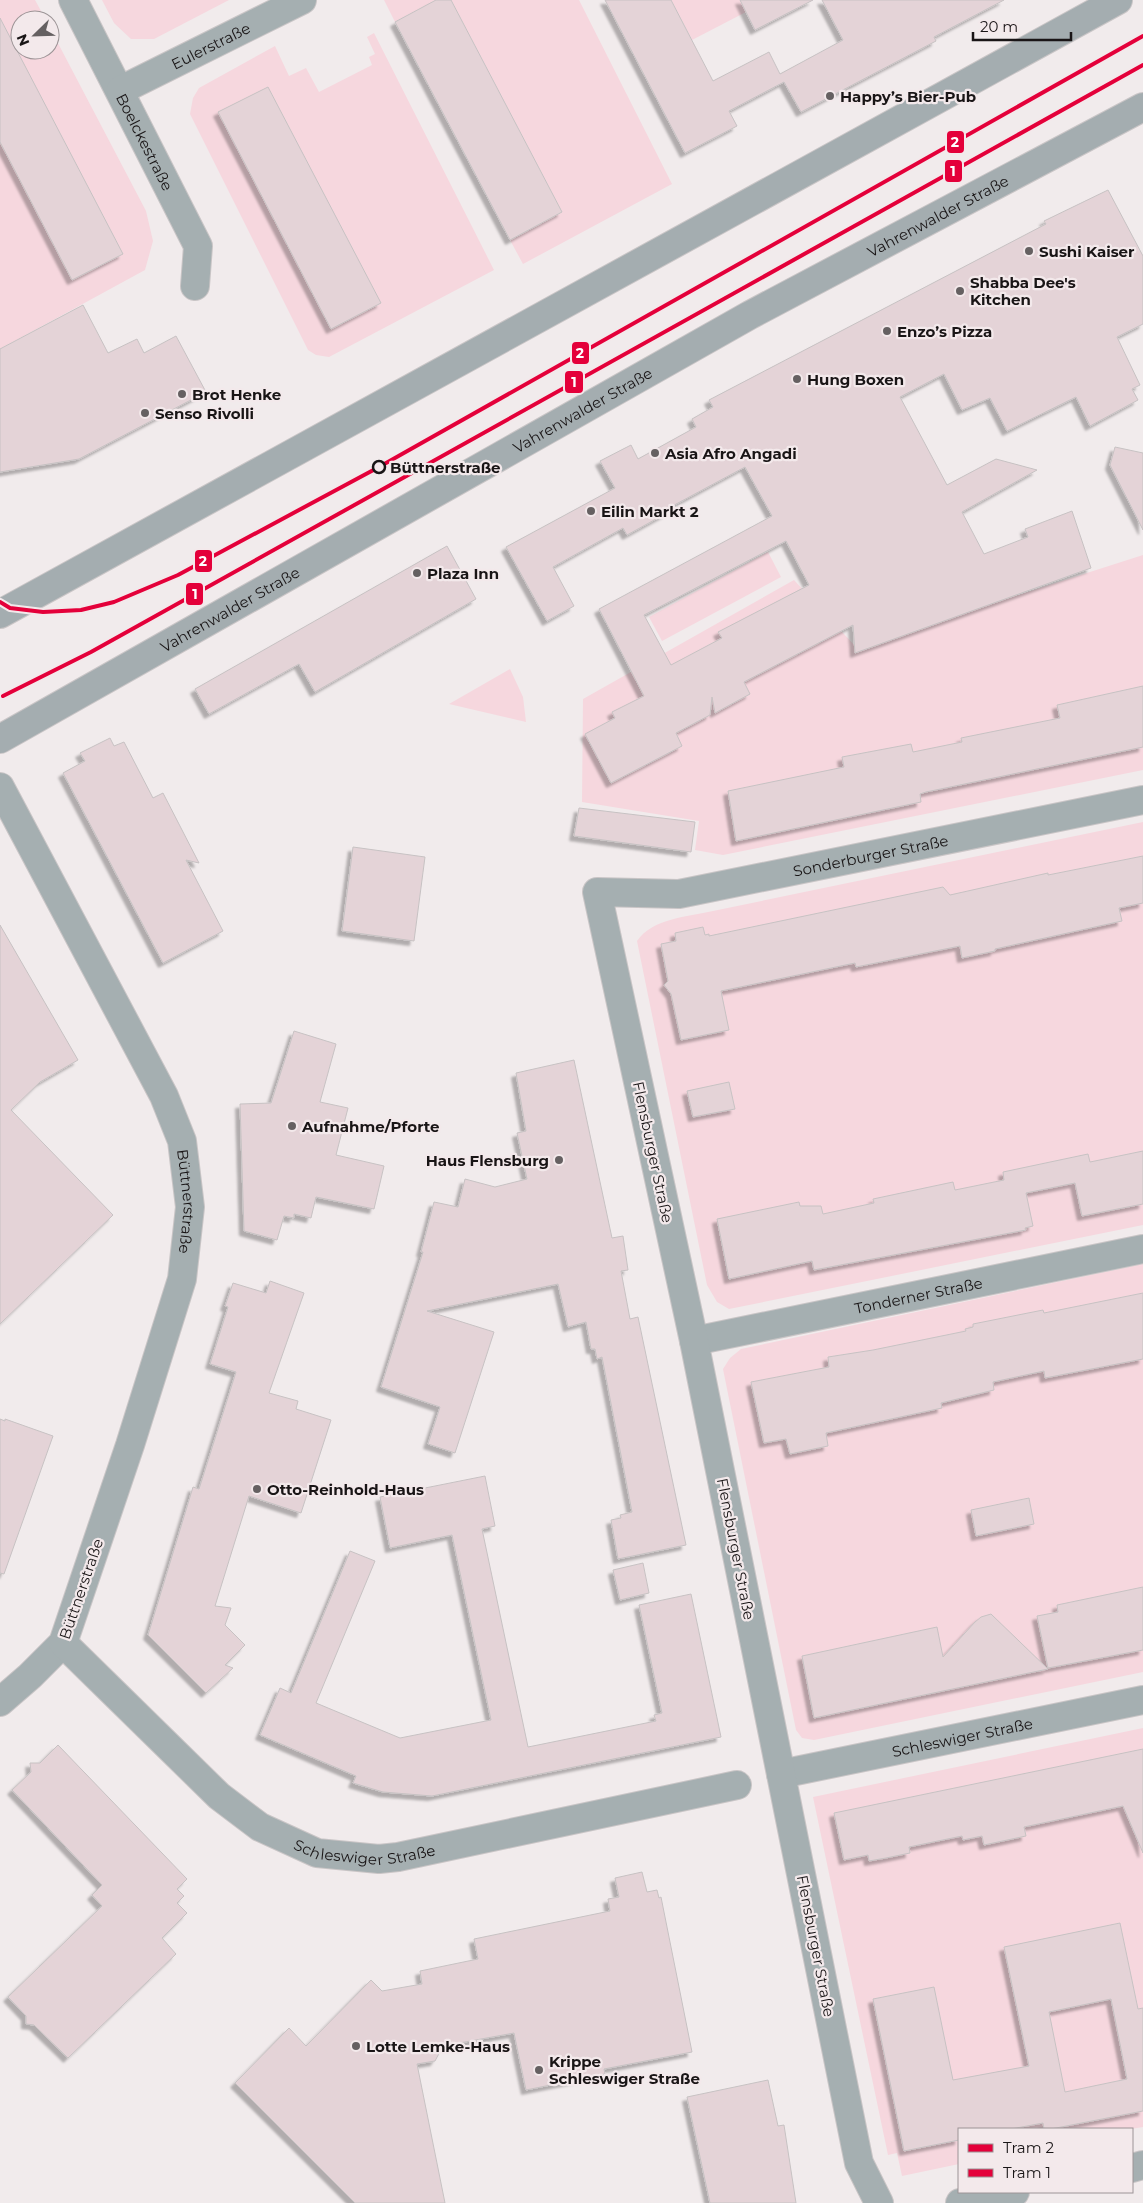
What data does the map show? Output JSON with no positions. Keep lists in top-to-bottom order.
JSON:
{
  "streets": {
    "main road": ["Vahrenwalder Straße"],
    "street": [
      "Eulerstraße",
      "Boelckestraße",
      "Sonderburger Straße",
      "Flensburger Straße",
      "Büttnerstraße",
      "Tonderner Straße",
      "Schleswiger Straße"
    ]
  },
  "crossings": [
    ["Eulerstraße", "Boelckestraße"],
    ["Sonderburger Straße", "Flensburger Straße"],
    ["Flensburger Straße", "Tonderner Straße"],
    ["Flensburger Straße", "Schleswiger Straße"],
    ["Büttnerstraße", "Schleswiger Straße"]
  ],
  "places": [
    "Happy’s Bier-Pub",
    "Sushi Kaiser",
    "Shabba Dee's Kitchen",
    "Enzo’s Pizza",
    "Hung Boxen",
    "Brot Henke",
    "Senso Rivolli",
    "Asia Afro Angadi",
    "Büttnerstraße",
    "Eilin Markt 2",
    "Plaza Inn",
    "Aufnahme/Pforte",
    "Haus Flensburg",
    "Otto-Reinhold-Haus",
    "Lotte Lemke-Haus",
    "Krippe Schleswiger Straße"
  ],
  "lines": ["tram line 2", "tram line 1"],
  "legend": ["Tram 2", "Tram 1"],
  "scale_bar": "20 m",
  "north": "bottom left"
}
